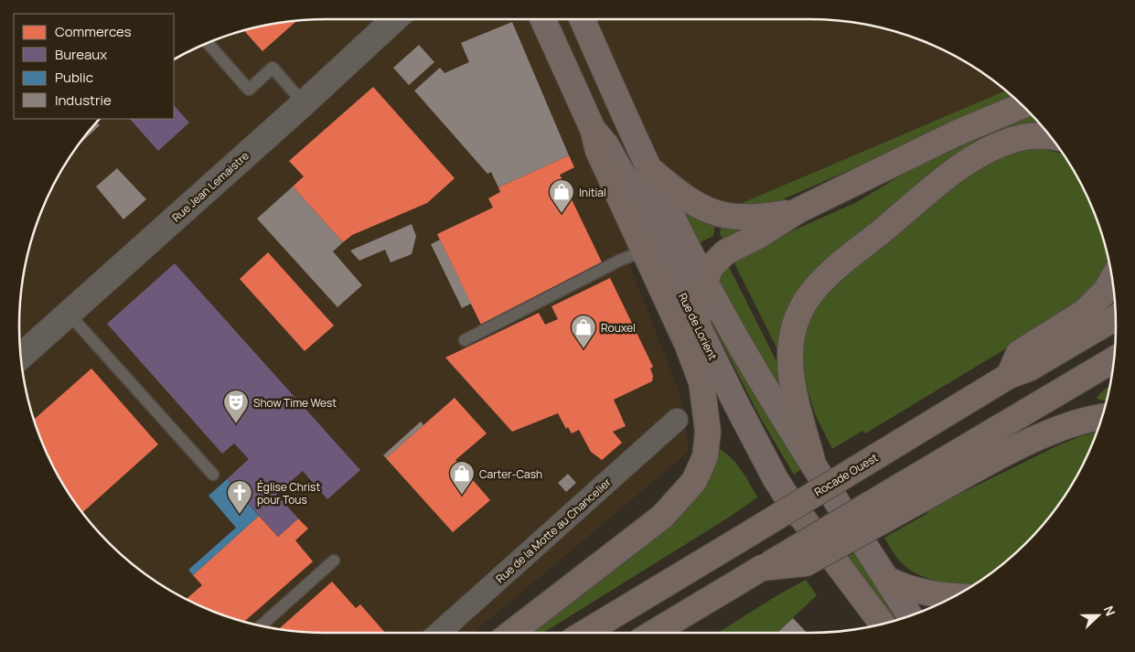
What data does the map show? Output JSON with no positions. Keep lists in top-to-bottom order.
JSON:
{
  "streets": {
    "highway": ["Rocade Ouest"],
    "main road": ["Rue de Lorient"],
    "street": ["Rue Jean Lemaistre", "Rue de la Motte au Chancelier"]
  },
  "places": {
    "shop": ["Initial", "Rouxel", "Carter-Cash"],
    "theatre": ["Show Time West"],
    "church": ["Église Christ pour Tous"]
  },
  "legend": [
    "Commerces",
    "Bureaux",
    "Public",
    "Industrie"
  ],
  "north": "right"
}
